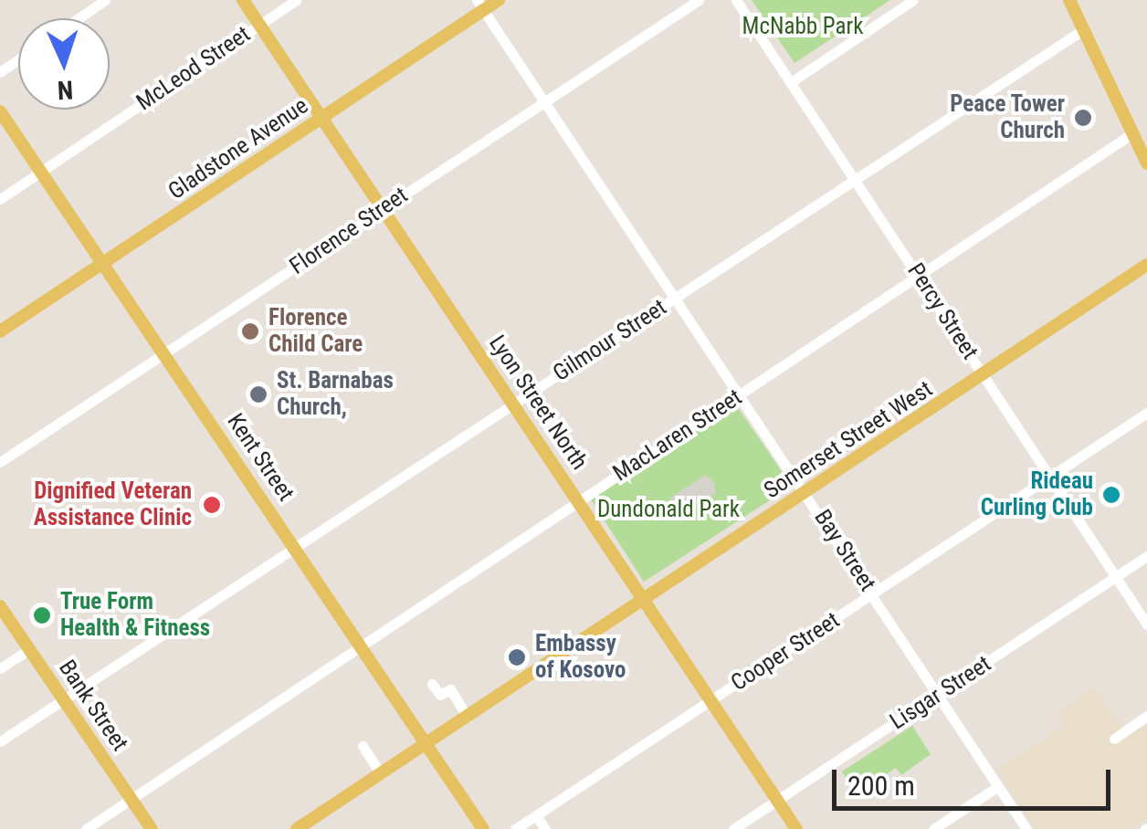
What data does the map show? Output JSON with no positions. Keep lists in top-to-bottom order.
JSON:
{
  "streets": {
    "main road": [
      "Gladstone Avenue",
      "Lyon Street North",
      "Somerset Street West",
      "Kent Street",
      "Bank Street"
    ],
    "street": [
      "McLeod Street",
      "Florence Street",
      "Percy Street",
      "Gilmour Street",
      "MacLaren Street",
      "Bay Street",
      "Cooper Street",
      "Lisgar Street"
    ]
  },
  "crossings": [
    ["McLeod Street", "Lyon Street North"],
    ["McLeod Street", "Kent Street"],
    ["Gladstone Avenue", "Lyon Street North"],
    ["Gladstone Avenue", "Kent Street"],
    ["Gladstone Avenue", "Bay Street"],
    ["Florence Street", "Lyon Street North"],
    ["Florence Street", "Kent Street"],
    ["Florence Street", "Bay Street"],
    ["Percy Street", "Gilmour Street"],
    ["Percy Street", "MacLaren Street"],
    ["Percy Street", "Somerset Street West"],
    ["Percy Street", "Cooper Street"],
    ["Percy Street", "Lisgar Street"],
    ["Gilmour Street", "Lyon Street North"],
    ["Gilmour Street", "Kent Street"],
    ["Gilmour Street", "Bay Street"],
    ["Gilmour Street", "Bank Street"],
    ["Lyon Street North", "MacLaren Street"],
    ["Lyon Street North", "Somerset Street West"],
    ["Lyon Street North", "Cooper Street"],
    ["Lyon Street North", "Lisgar Street"],
    ["MacLaren Street", "Kent Street"],
    ["MacLaren Street", "Bay Street"],
    ["MacLaren Street", "Bank Street"],
    ["Somerset Street West", "Kent Street"],
    ["Somerset Street West", "Bay Street"],
    ["Bay Street", "Cooper Street"],
    ["Bay Street", "Lisgar Street"]
  ],
  "parks": ["McNabb Park", "Dundonald Park"],
  "places": [
    "Peace Tower Church",
    "Florence Child Care",
    "St. Barnabas Church,",
    "Rideau Curling Club",
    "Dignified Veteran Assistance Clinic",
    "True Form Health & Fitness",
    "Embassy of Kosovo"
  ],
  "scale_bar": "200 m",
  "north": "bottom"
}
